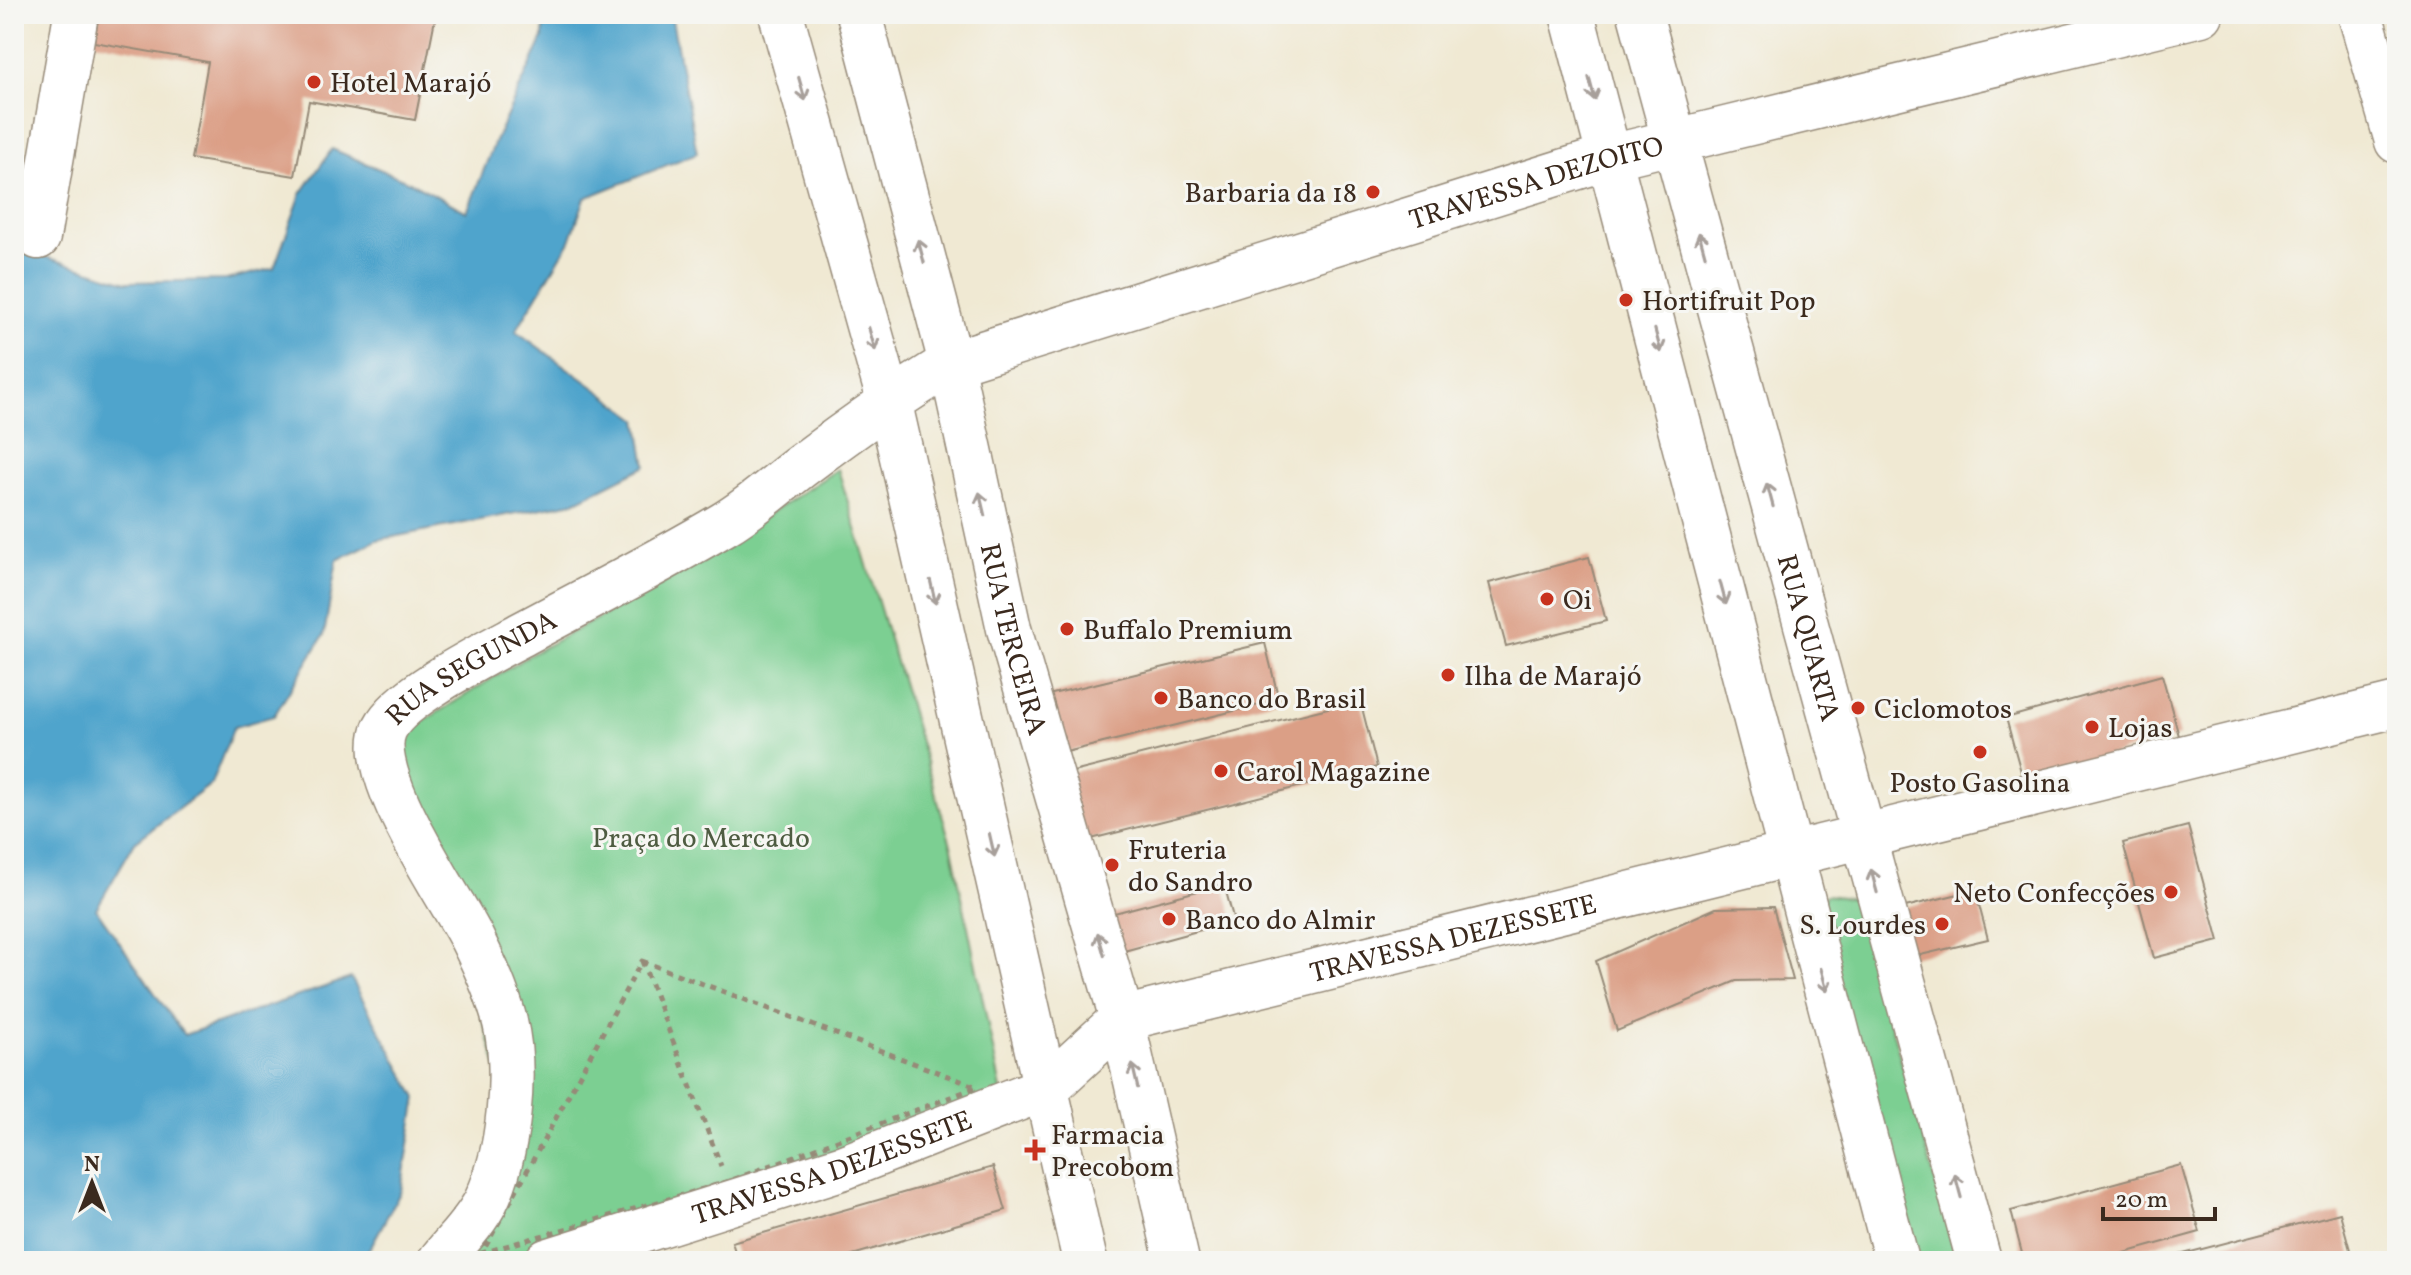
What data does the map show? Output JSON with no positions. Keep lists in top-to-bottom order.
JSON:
{
  "streets": {
    "street": [
      "TRAVESSA DEZOITO",
      "RUA TERCEIRA",
      "RUA QUARTA",
      "RUA SEGUNDA",
      "TRAVESSA DEZESSETE"
    ]
  },
  "crossings": [
    ["TRAVESSA DEZOITO", "RUA TERCEIRA"],
    ["TRAVESSA DEZOITO", "RUA QUARTA"],
    ["TRAVESSA DEZOITO", "RUA SEGUNDA"],
    ["RUA TERCEIRA", "TRAVESSA DEZESSETE"],
    ["RUA QUARTA", "TRAVESSA DEZESSETE"]
  ],
  "parks": ["Praça do Mercado"],
  "places": {
    "other": [
      "Hotel Marajó",
      "Barbaria da 18",
      "Hortifruit Pop",
      "Oi",
      "Buffalo Premium",
      "Ilha de Marajó",
      "Banco do Brasil",
      "Ciclomotos",
      "Lojas",
      "Posto Gasolina",
      "Carol Magazine",
      "Fruteria do Sandro",
      "Neto Confecções",
      "Banco do Almir",
      "S. Lourdes"
    ],
    "health": ["Farmacia Precobom"]
  },
  "scale_bar": "20 m",
  "north": "top"
}
